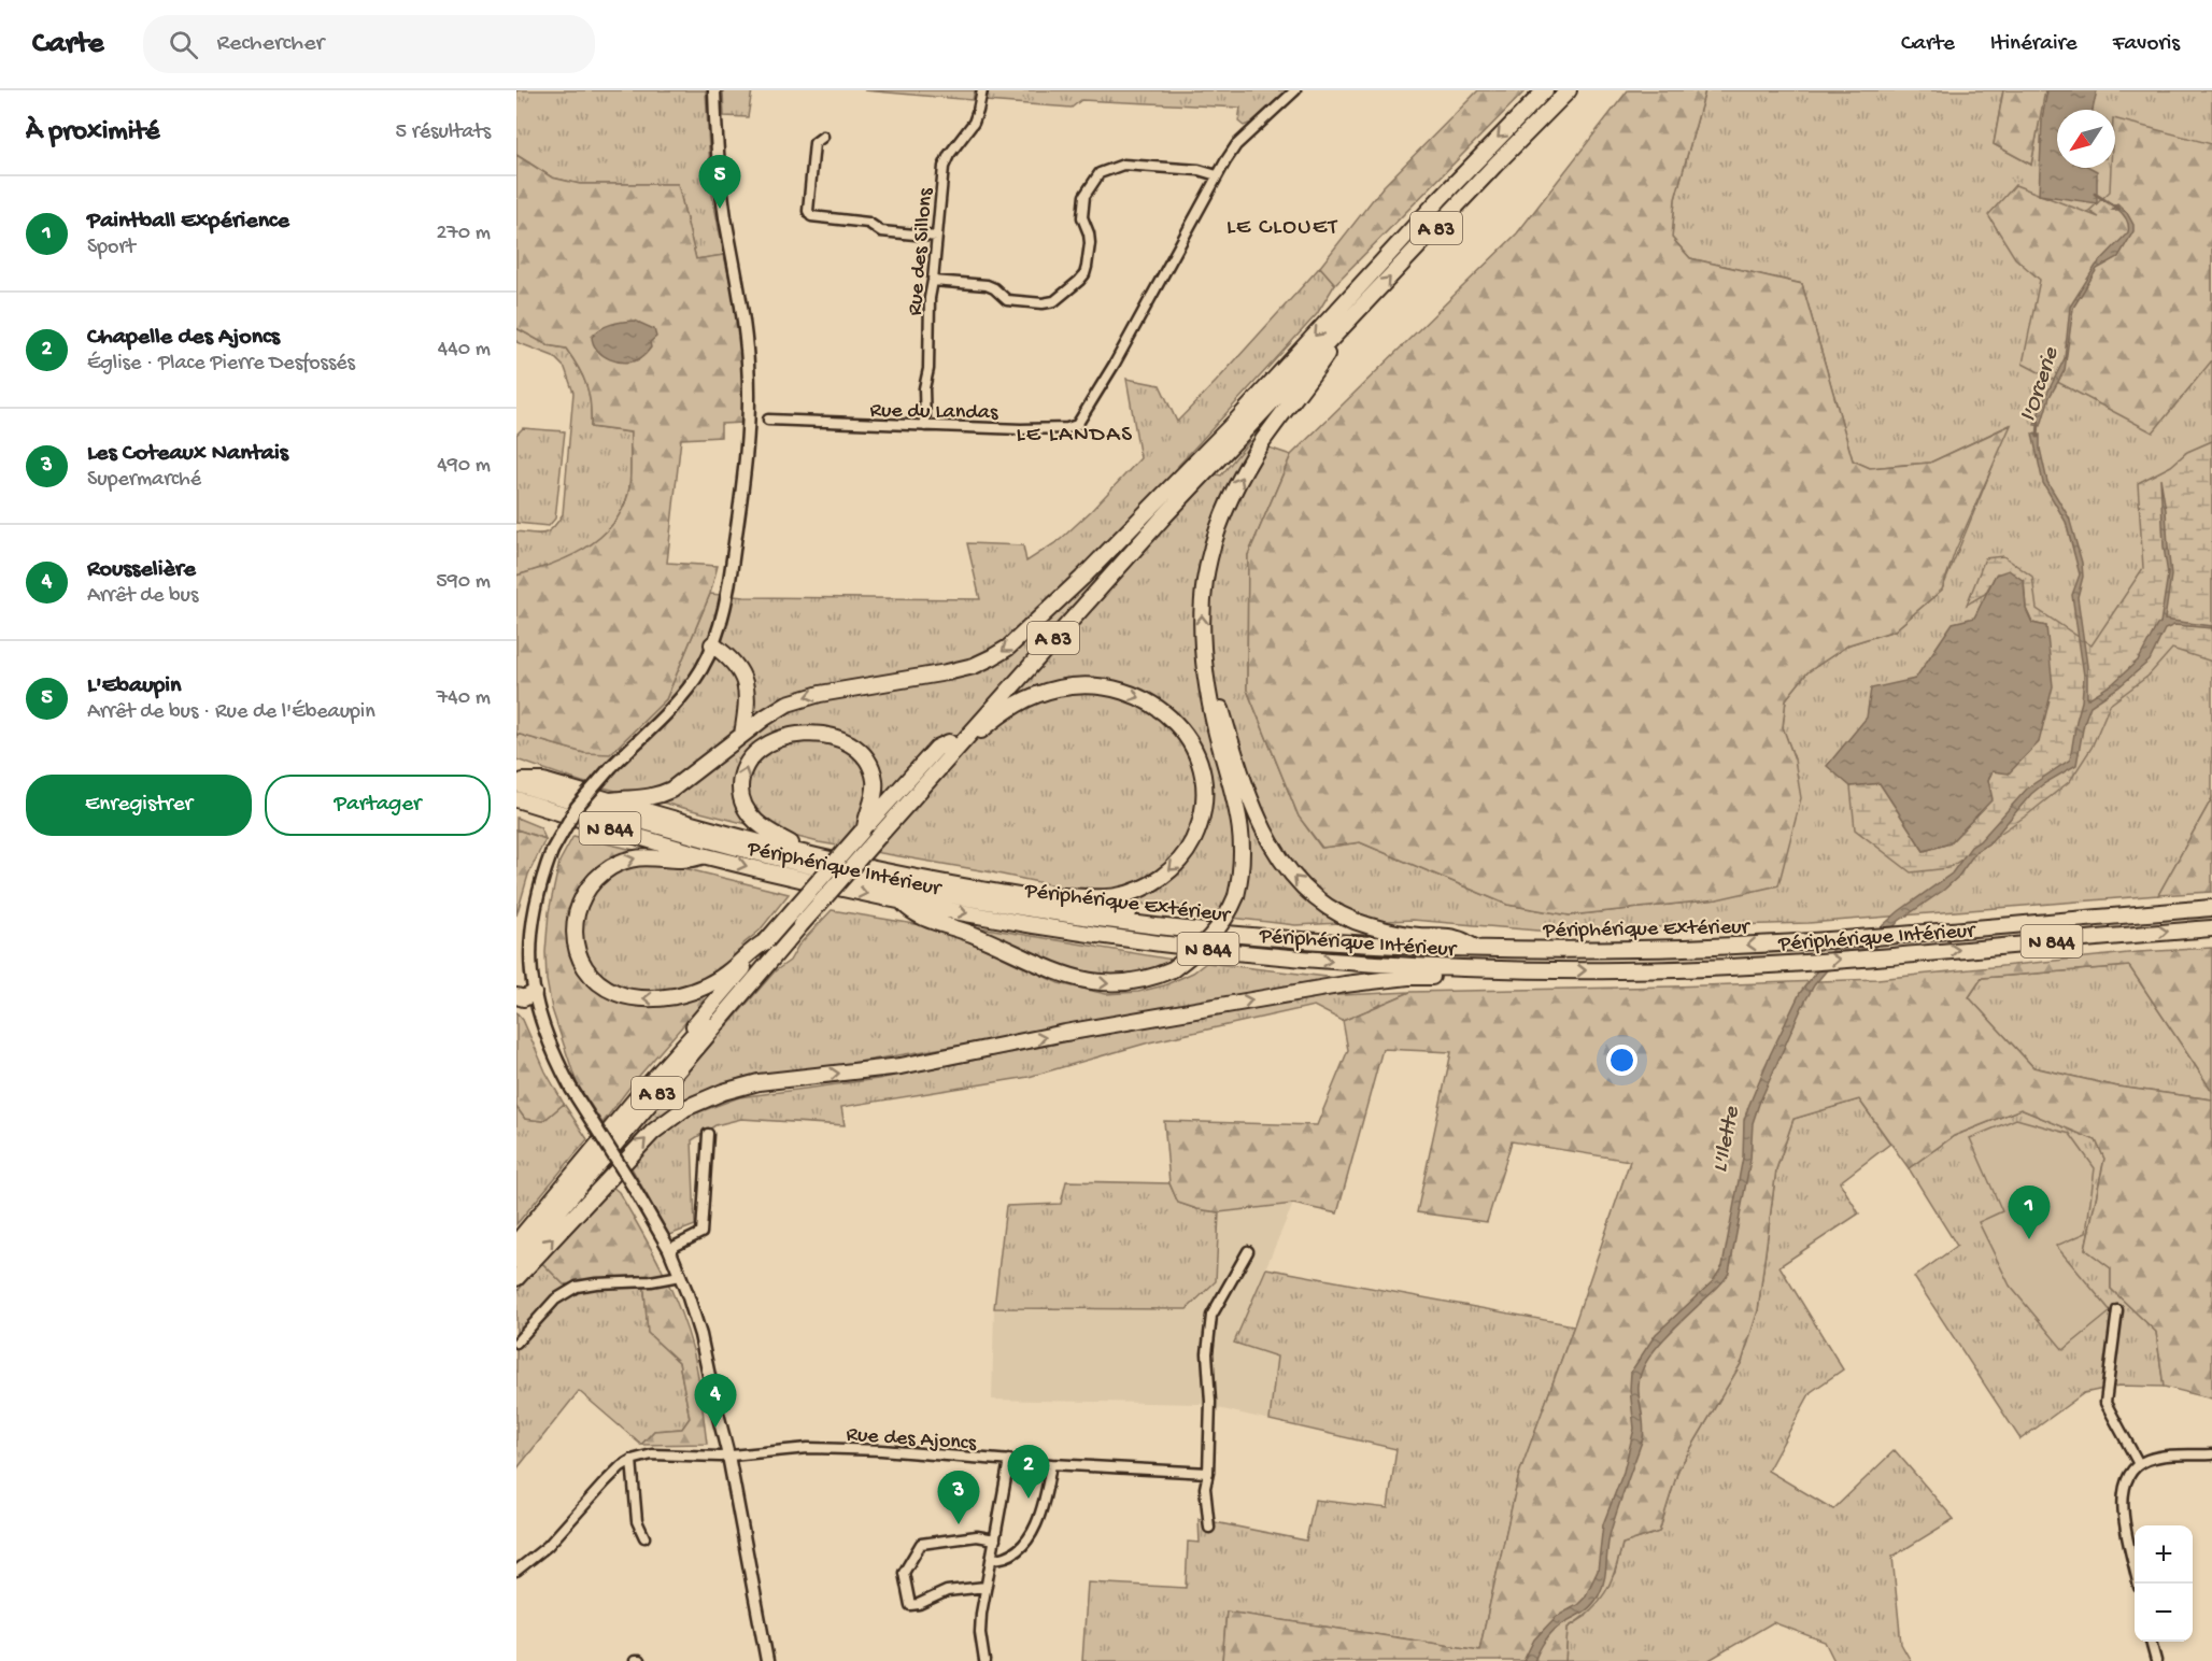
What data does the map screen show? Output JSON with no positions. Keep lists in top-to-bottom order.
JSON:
{
  "streets": {
    "highway": [
      "A 83",
      "N 844",
      "Périphérique Intérieur",
      "Périphérique Extérieur"
    ],
    "street": ["Rue des Sillons", "Rue du Landas", "Rue des Ajoncs"]
  },
  "crossings": [
    ["Rue des Sillons", "Rue du Landas"]
  ],
  "one_way": ["Périphérique Extérieur"],
  "districts": ["LE CLOUET", "LE LANDAS"],
  "water": ["l'Orcerie", "L'Ilette"],
  "north": "bottom left",
  "page": {
    "header": "Carte",
    "search": "Rechercher",
    "nav": ["Carte", "Itinéraire", "Favoris"],
    "heading": ["À proximité", "5 résultats"],
    "pins": [
      "5",
      "1",
      "4",
      "2",
      "3"
    ],
    "list": [
      {
        "mark": "1",
        "name": "Paintball Expérience",
        "note": "Sport",
        "value": "270 m"
      },
      {
        "mark": "2",
        "name": "Chapelle des Ajoncs",
        "note": "Église · Place Pierre Desfossés",
        "value": "440 m"
      },
      {
        "mark": "3",
        "name": "Les Coteaux Nantais",
        "note": "Supermarché",
        "value": "490 m"
      },
      {
        "mark": "4",
        "name": "Rousselière",
        "note": "Arrêt de bus",
        "value": "590 m"
      },
      {
        "mark": "5",
        "name": "L'Ebaupin",
        "note": "Arrêt de bus · Rue de l'Ébeaupin",
        "value": "740 m"
      }
    ],
    "buttons": ["Enregistrer", "Partager"],
    "map_buttons": ["+", "−"]
  }
}
